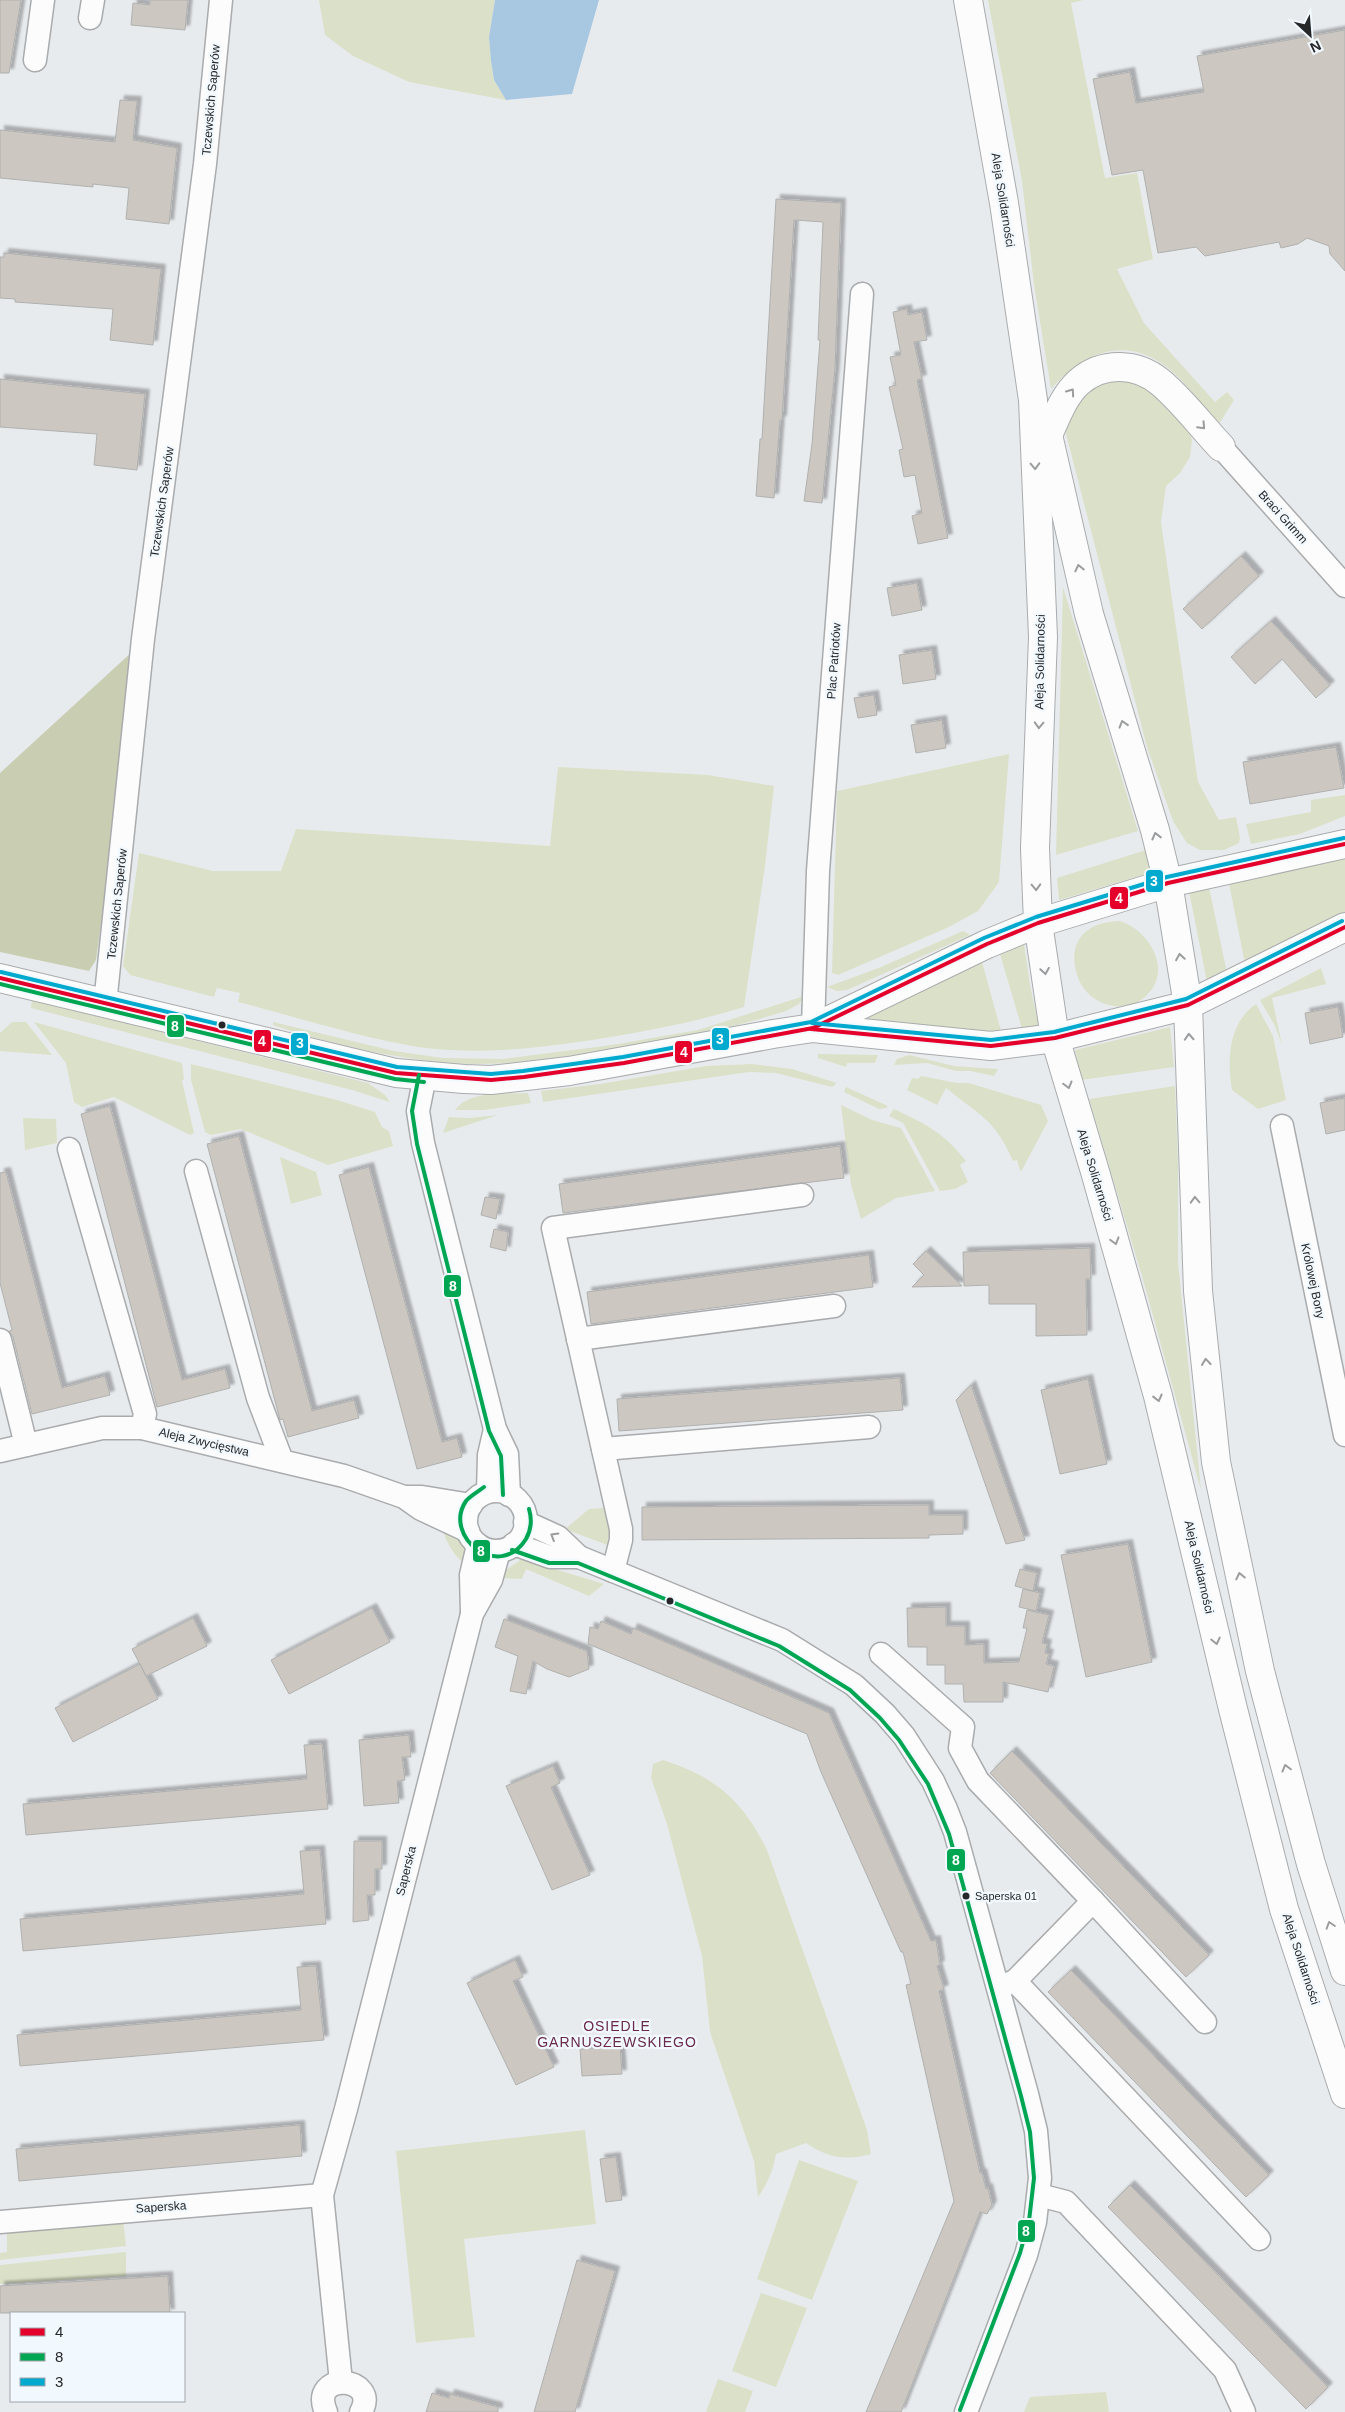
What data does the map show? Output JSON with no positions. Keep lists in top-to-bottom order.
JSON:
{
  "streets": {
    "main road": ["Aleja Solidarności"],
    "street": [
      "Tczewskich Saperów",
      "Braci Grimm",
      "Plac Patriotów",
      "Królowej Bony",
      "Aleja Zwycięstwa",
      "Saperska"
    ]
  },
  "crossings": [
    ["Aleja Zwycięstwa", "Saperska"]
  ],
  "districts": ["OSIEDLE GARNUSZEWSKIEGO"],
  "places": ["Saperska 01"],
  "lines": ["transit line 3", "transit line 4", "transit line 8"],
  "legend": ["4", "8", "3"],
  "north": "bottom right"
}
